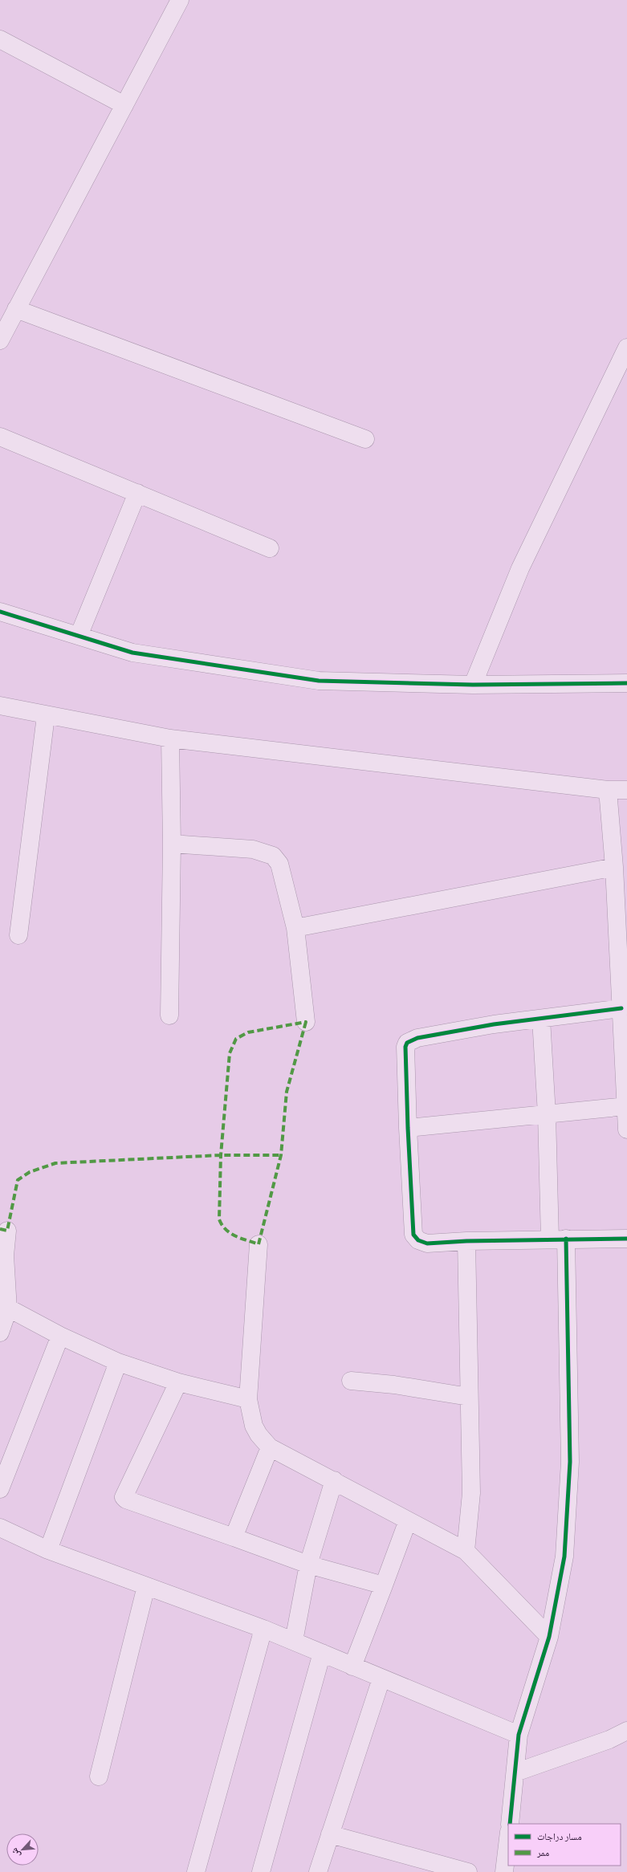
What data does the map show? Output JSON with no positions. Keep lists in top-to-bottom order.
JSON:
{
  "legend": ["مسار دراجات", "ممر"],
  "north": "bottom left"
}
